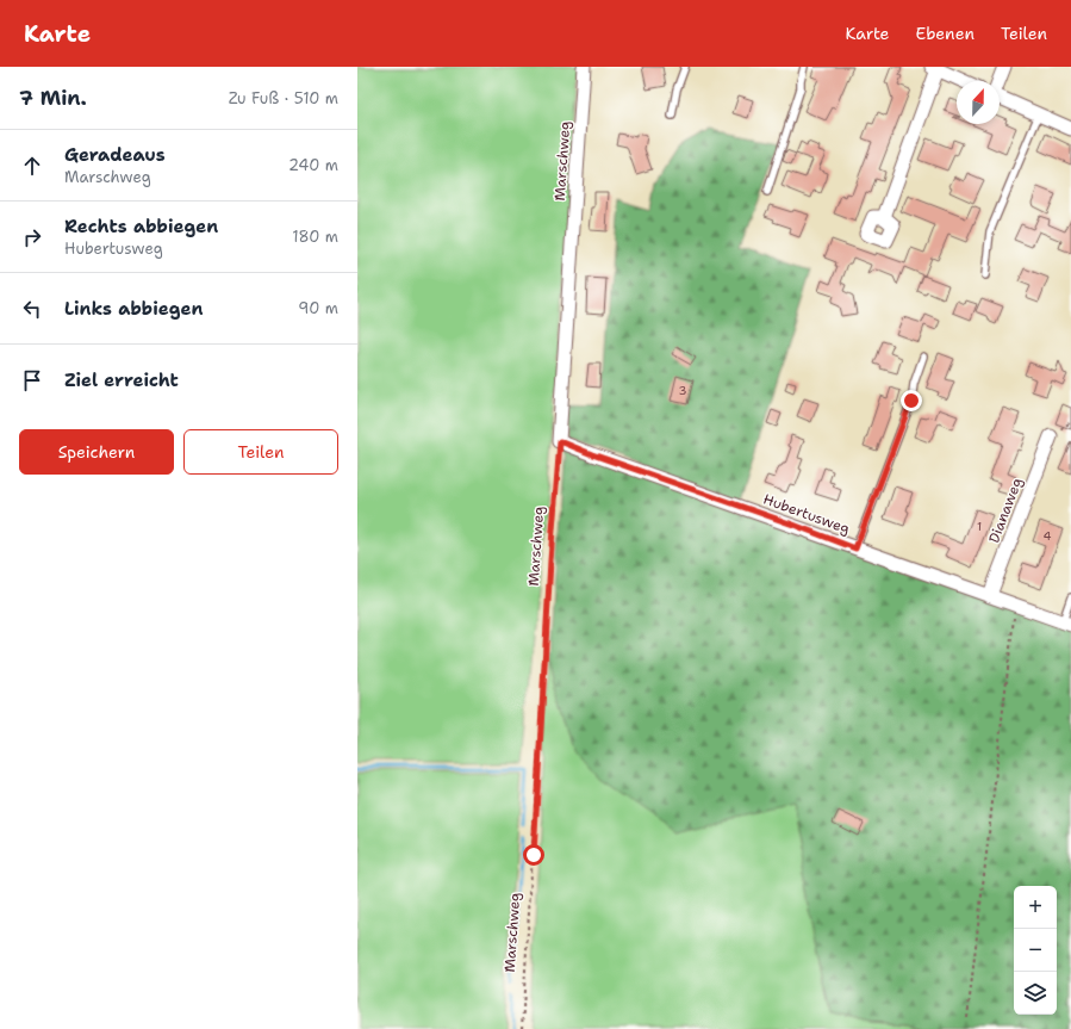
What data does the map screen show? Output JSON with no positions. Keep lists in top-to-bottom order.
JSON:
{
  "streets": {
    "street": ["Marschweg", "Dianaweg", "Hubertusweg"]
  },
  "crossings": [
    ["Marschweg", "Hubertusweg"],
    ["Dianaweg", "Hubertusweg"]
  ],
  "house_numbers": ["3", "1", "4"],
  "north": "top",
  "page": {
    "header": "Karte",
    "nav": ["Karte", "Ebenen", "Teilen"],
    "heading": ["7 Min.", "Zu Fuß · 510 m"],
    "list": [
      ["Geradeaus", "Marschweg", "240 m"],
      ["Rechts abbiegen", "Hubertusweg", "180 m"],
      ["Links abbiegen", "90 m"],
      "Ziel erreicht"
    ],
    "buttons": ["Speichern", "Teilen"],
    "map_buttons": ["+", "−"]
  }
}
